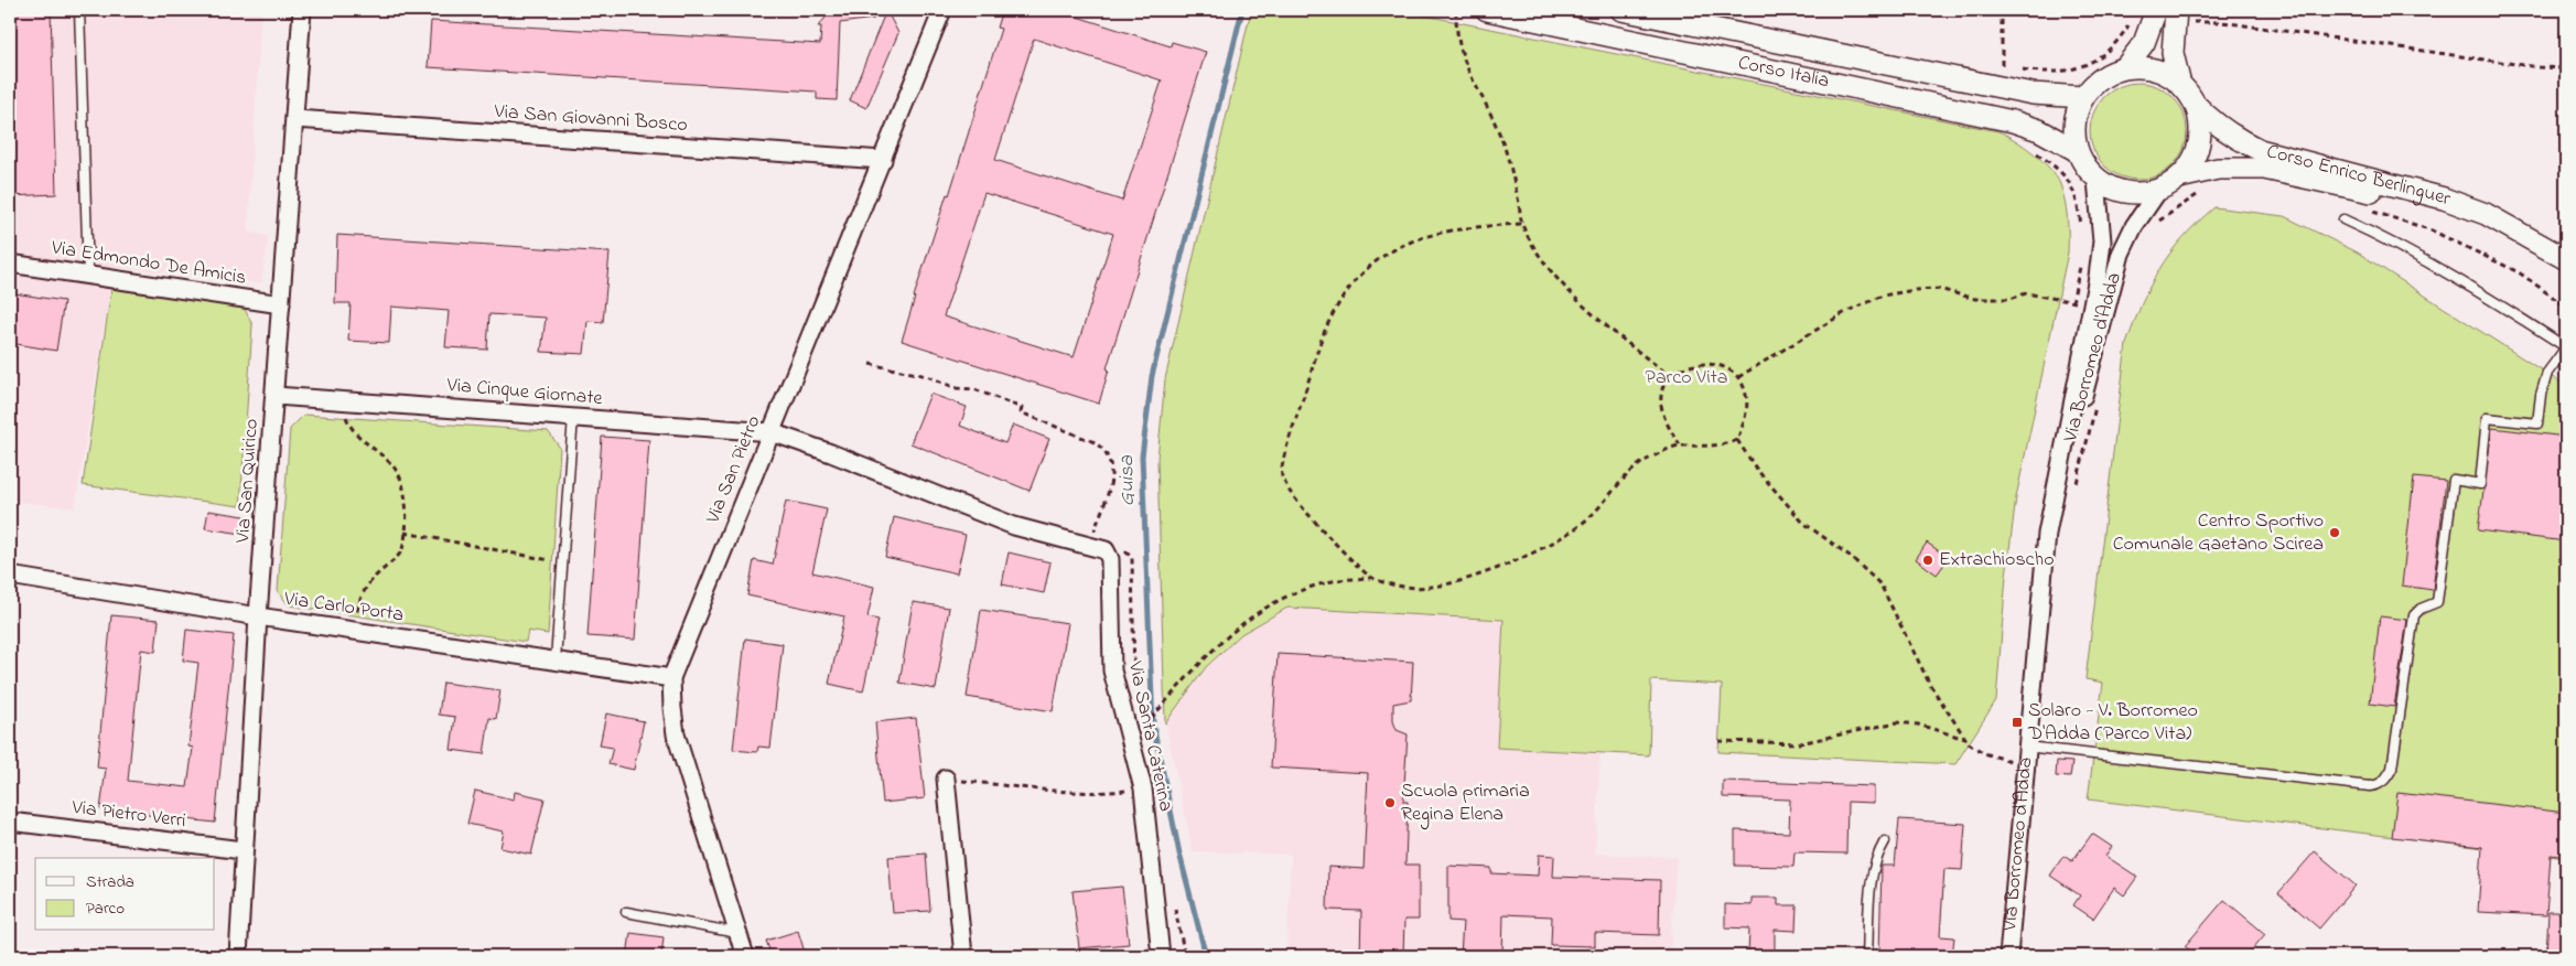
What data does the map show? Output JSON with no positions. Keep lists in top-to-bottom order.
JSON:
{
  "streets": {
    "street": [
      "Corso Italia",
      "Via San Giovanni Bosco",
      "Corso Enrico Berlinguer",
      "Via Edmondo De Amicis",
      "Via Borromeo d'Adda",
      "Via Cinque Giornate",
      "Via San Pietro",
      "Via San Quirico",
      "Via Carlo Porta",
      "Via Santa Caterina",
      "Via Pietro Verri"
    ]
  },
  "crossings": [
    ["Corso Italia", "Corso Enrico Berlinguer"],
    ["Corso Italia", "Via Borromeo d'Adda"],
    ["Via San Giovanni Bosco", "Via San Pietro"],
    ["Via San Giovanni Bosco", "Via San Quirico"],
    ["Corso Enrico Berlinguer", "Via Borromeo d'Adda"],
    ["Via Edmondo De Amicis", "Via San Quirico"],
    ["Via Cinque Giornate", "Via San Pietro"],
    ["Via Cinque Giornate", "Via San Quirico"],
    ["Via Cinque Giornate", "Via Santa Caterina"],
    ["Via San Pietro", "Via Carlo Porta"],
    ["Via San Pietro", "Via Santa Caterina"],
    ["Via San Quirico", "Via Carlo Porta"],
    ["Via San Quirico", "Via Pietro Verri"]
  ],
  "water": ["Guisa"],
  "parks": ["Parco Vita"],
  "places": {
    "other": ["Centro Sportivo Comunale Gaetano Scirea", "Extrachioscho", "Scuola primaria Regina Elena"],
    "transit": ["Solaro - V. Borromeo D'Adda (Parco Vita)"]
  },
  "legend": ["Strada", "Parco"]
}
